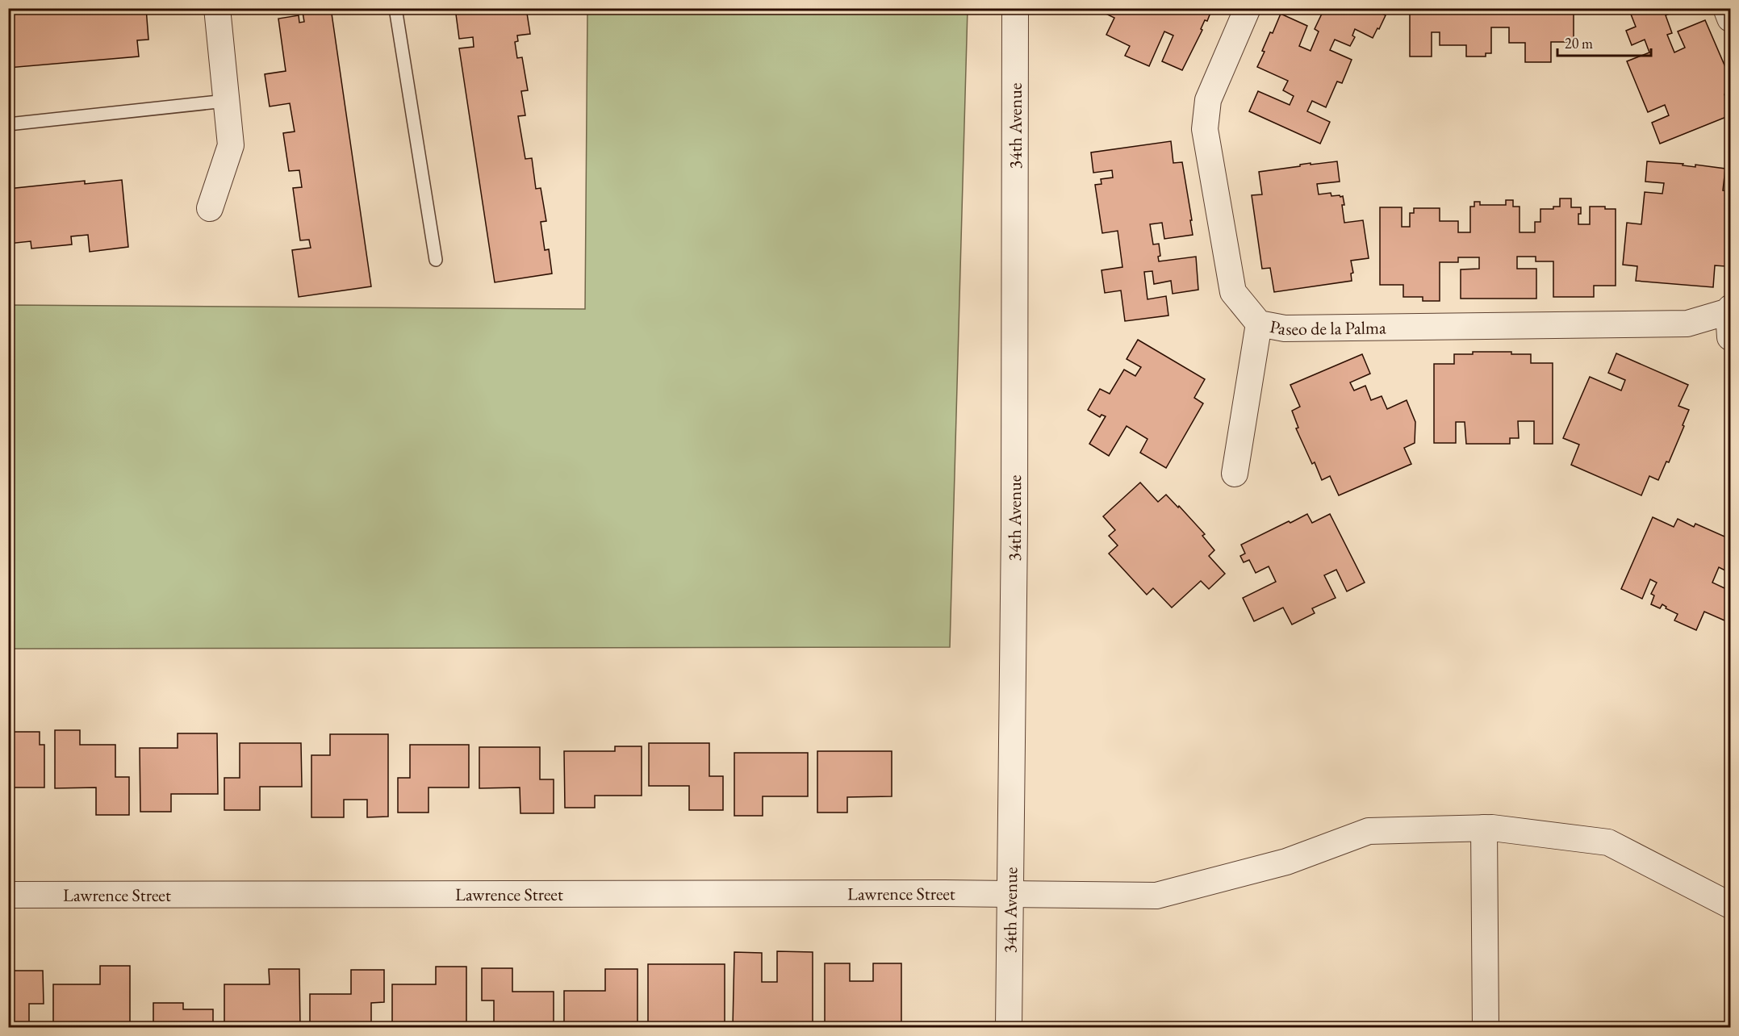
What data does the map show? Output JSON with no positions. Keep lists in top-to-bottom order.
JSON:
{
  "streets": {
    "street": ["34th Avenue", "Paseo de la Palma", "Lawrence Street"]
  },
  "crossings": [
    ["34th Avenue", "Lawrence Street"]
  ],
  "scale_bar": "20 m"
}
